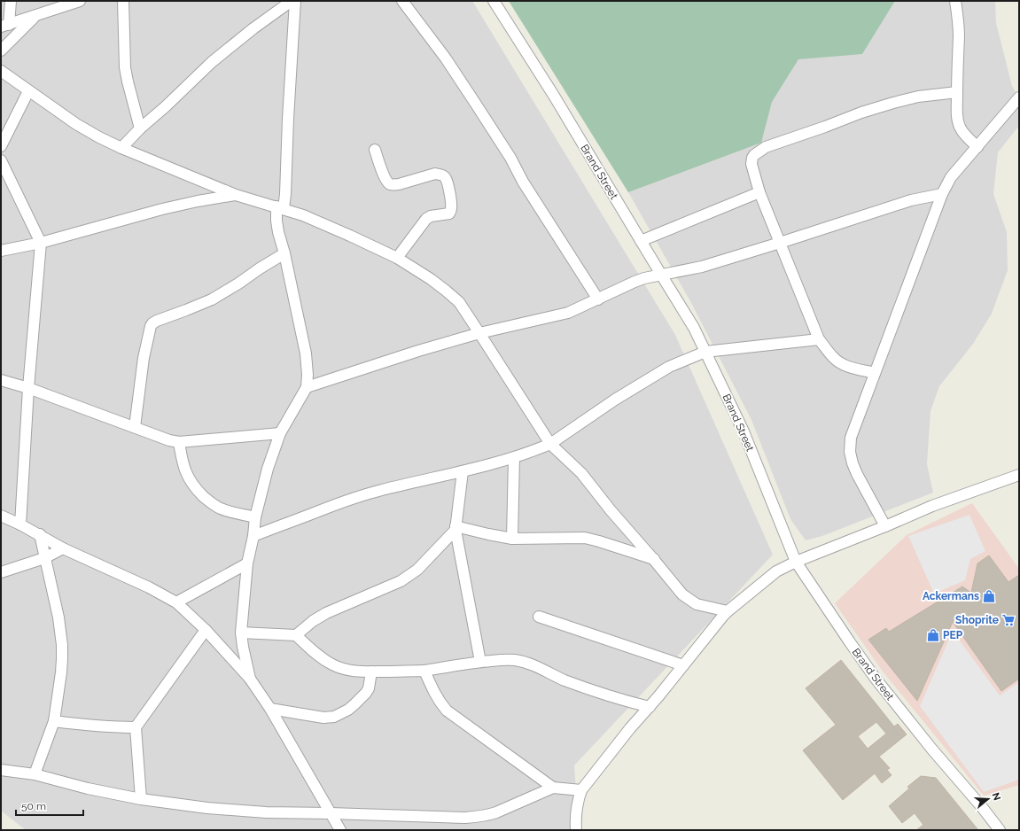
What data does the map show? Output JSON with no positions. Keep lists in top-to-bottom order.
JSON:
{
  "streets": {
    "street": ["Brand Street"]
  },
  "places": {
    "shop": ["Ackermans", "PEP"],
    "supermarket": ["Shoprite"]
  },
  "scale_bar": "50 m",
  "north": "right"
}
